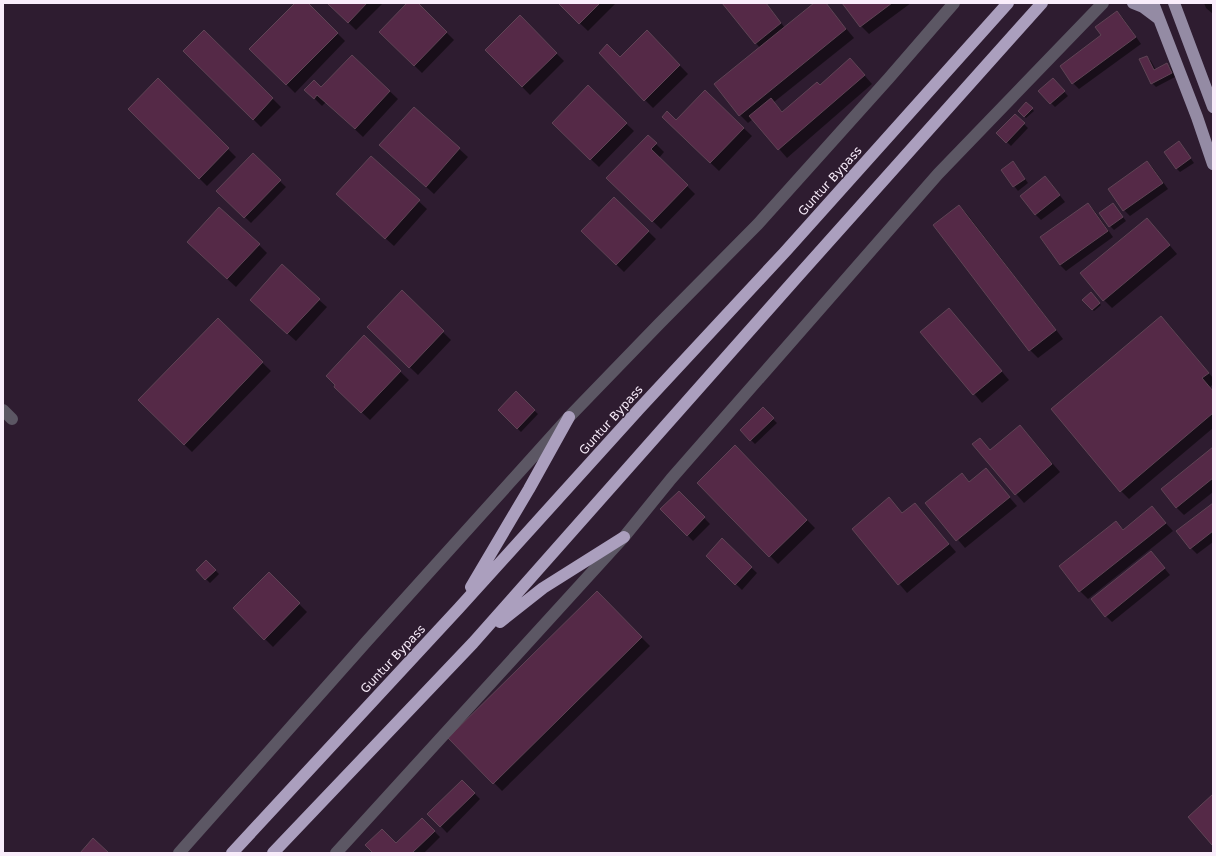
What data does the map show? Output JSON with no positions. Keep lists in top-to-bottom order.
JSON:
{
  "streets": {
    "highway": ["Guntur Bypass"]
  }
}
